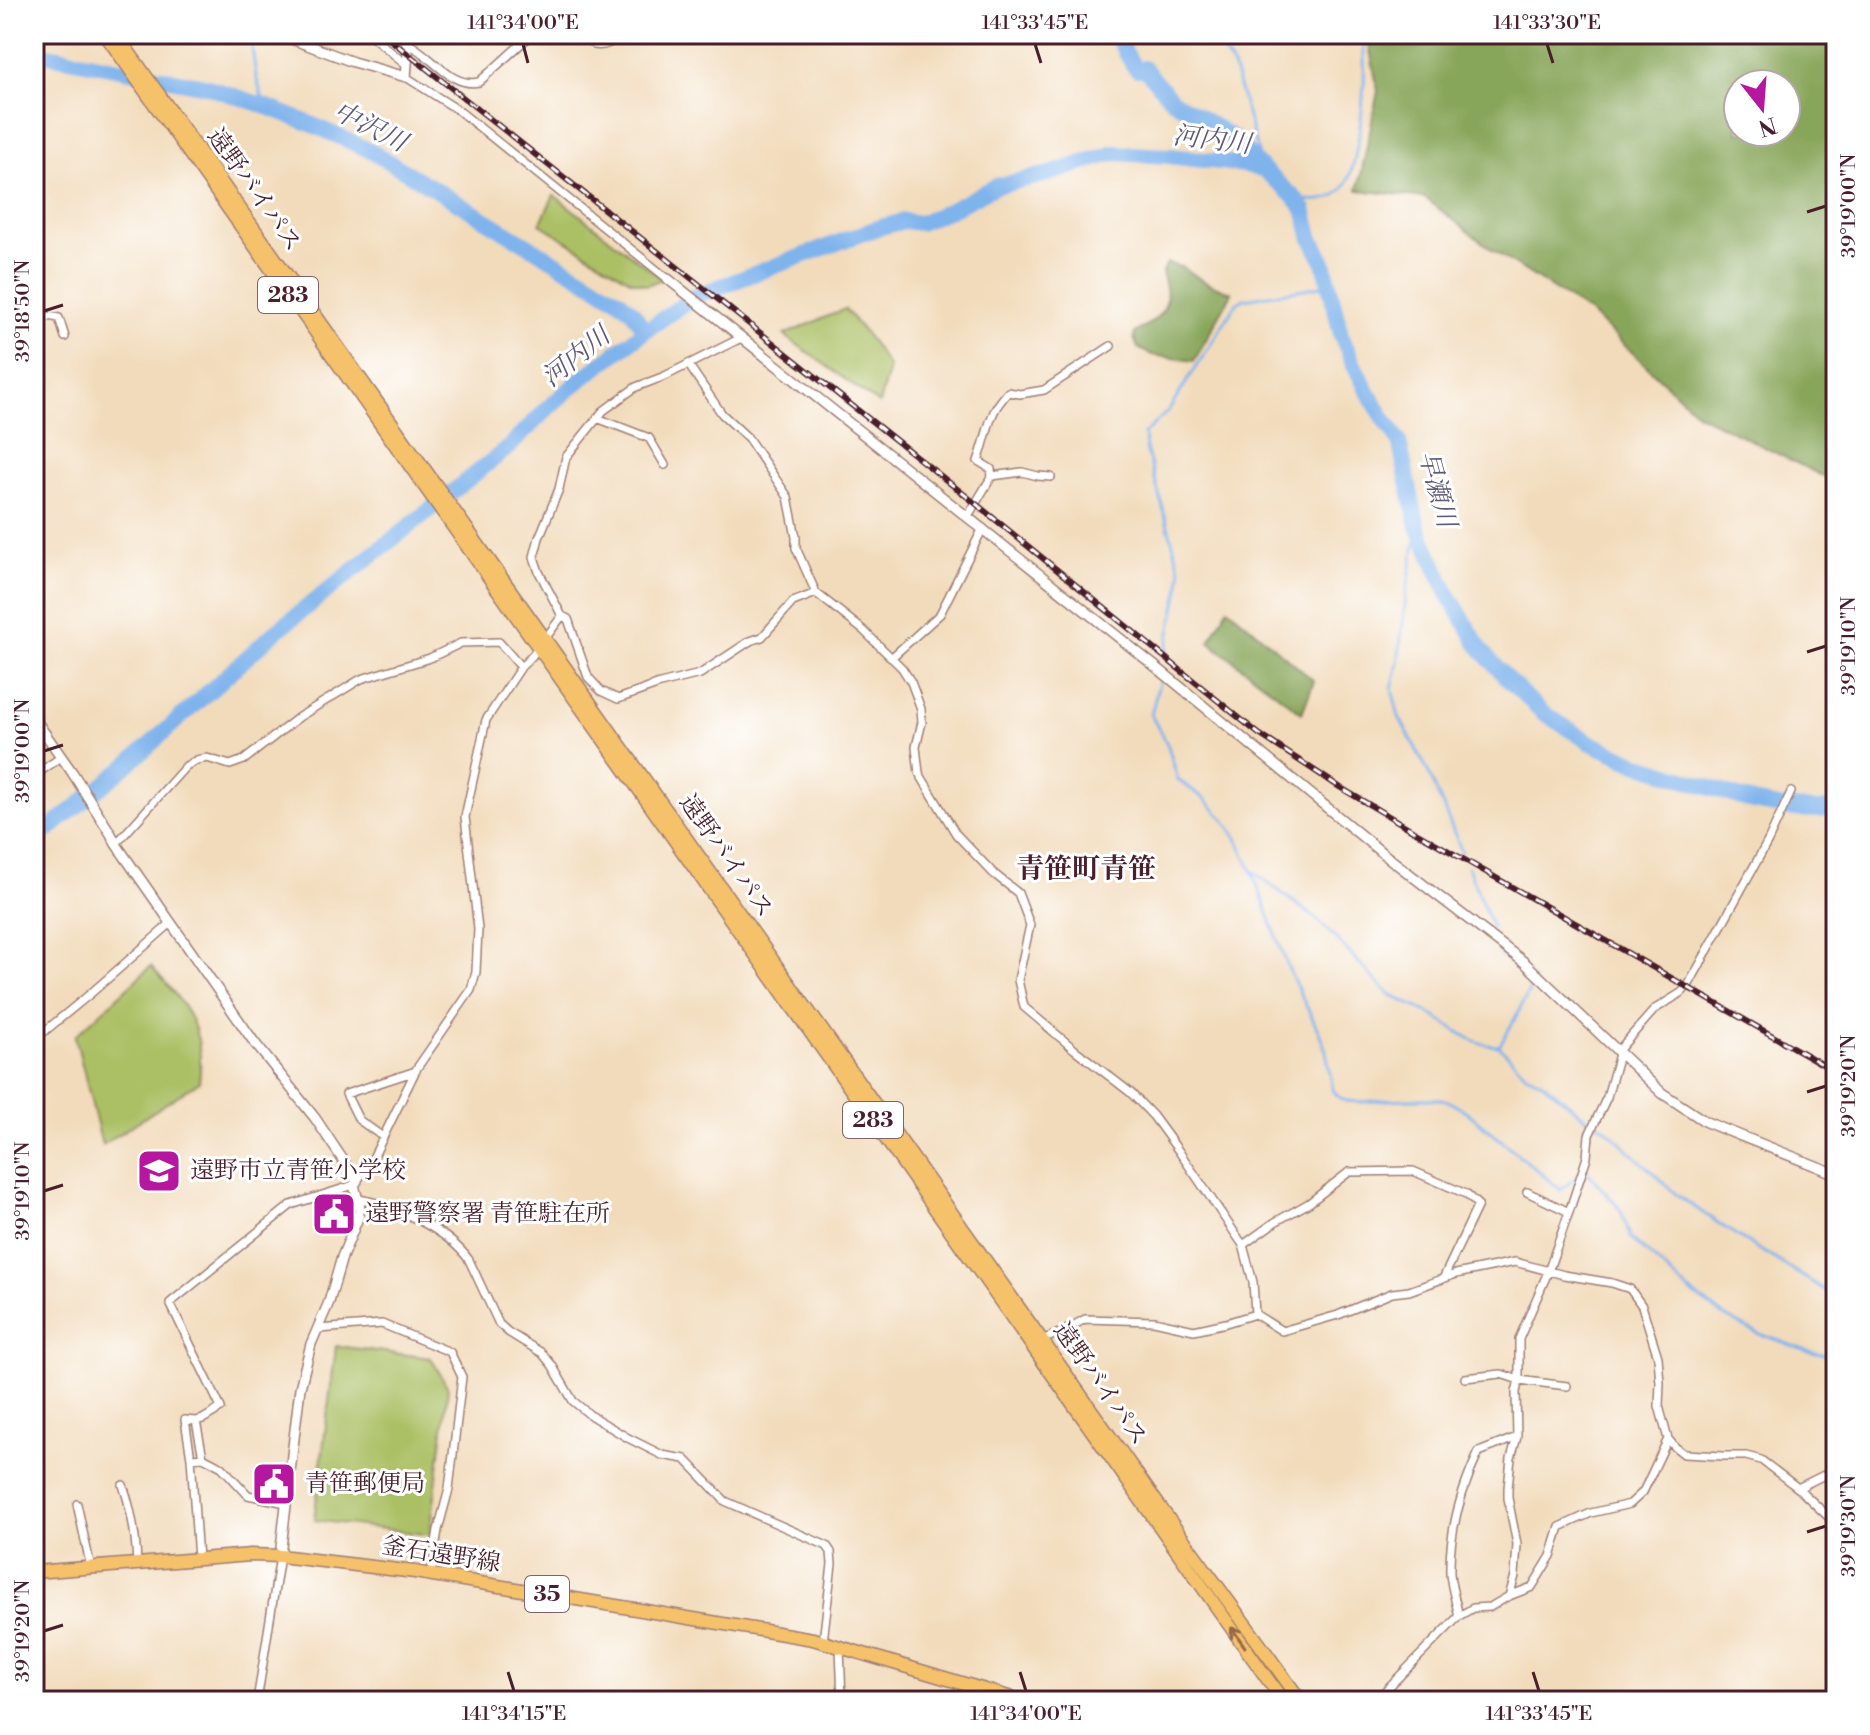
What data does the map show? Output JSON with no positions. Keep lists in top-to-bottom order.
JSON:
{
  "streets": {
    "main road": [
      "遠野バイパス",
      "283",
      "釜石遠野線",
      "35"
    ]
  },
  "districts": ["青笹町青笹"],
  "water": ["中沢川", "河内川", "早瀬川"],
  "places": {
    "school or university": ["遠野市立青笹小学校"],
    "public building": ["遠野警察署 青笹駐在所", "青笹郵便局"]
  },
  "north": "bottom",
  "coordinates": [
    "141°34'00\"E",
    "141°33'45\"E",
    "141°33'30\"E",
    "39°19'00\"N",
    "39°18'50\"N",
    "39°19'10\"N",
    "39°19'20\"N",
    "39°19'30\"N",
    "141°34'15\"E"
  ]
}
